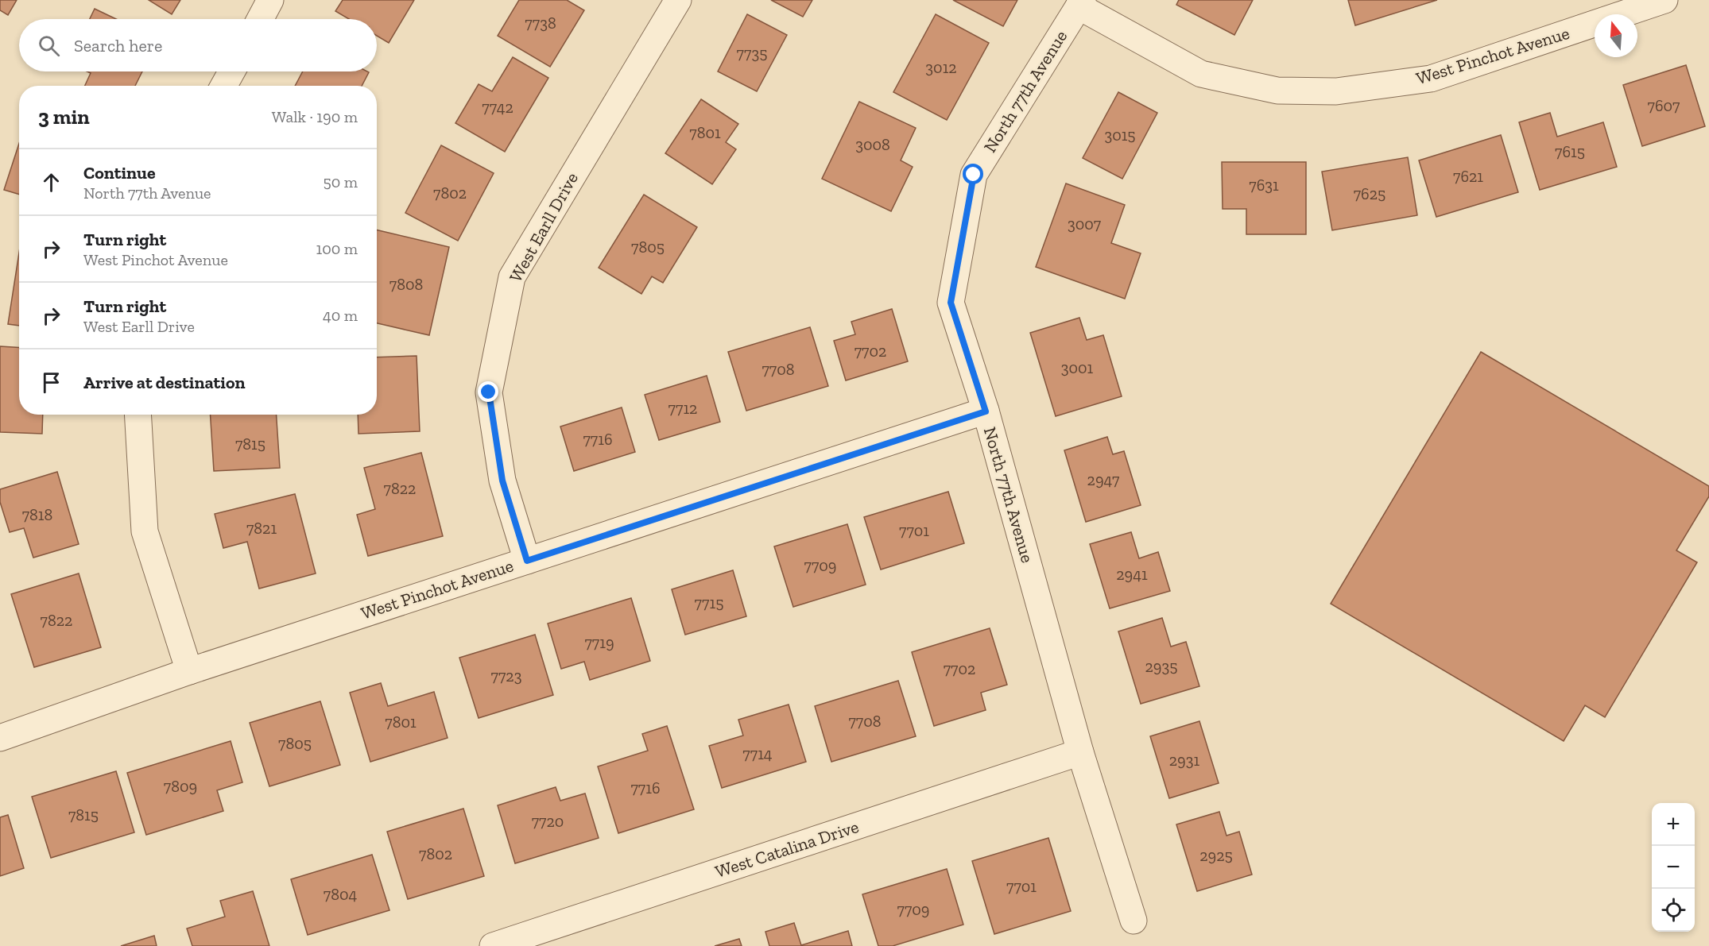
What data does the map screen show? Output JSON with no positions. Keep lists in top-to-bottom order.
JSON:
{
  "streets": {
    "street": [
      "West Pinchot Avenue",
      "North 77th Avenue",
      "West Earll Drive",
      "West Catalina Drive"
    ]
  },
  "crossings": [
    ["West Pinchot Avenue", "North 77th Avenue"],
    ["West Pinchot Avenue", "West Earll Drive"],
    ["North 77th Avenue", "West Catalina Drive"]
  ],
  "house_numbers": [
    "7738",
    "7735",
    "3012",
    "7607",
    "7742",
    "7801",
    "3015",
    "3008",
    "7615",
    "7621",
    "7631",
    "7802",
    "7625",
    "3007",
    "7805",
    "7808",
    "7702",
    "3001",
    "7708",
    "7712",
    "7716",
    "7815",
    "2947",
    "7822",
    "7818",
    "7821",
    "7701",
    "7709",
    "2941",
    "7715",
    "7822",
    "7719",
    "2935",
    "7702",
    "7723",
    "7708",
    "7801",
    "7805",
    "7714",
    "2931",
    "7809",
    "7716",
    "7815",
    "7720",
    "7802",
    "2925",
    "7701",
    "7804",
    "7709"
  ],
  "north": "top",
  "page": {
    "search": "Search here",
    "heading": ["3 min", "Walk · 190 m"],
    "list": [
      ["Continue", "North 77th Avenue", "50 m"],
      ["Turn right", "West Pinchot Avenue", "100 m"],
      ["Turn right", "West Earll Drive", "40 m"],
      "Arrive at destination"
    ],
    "map_buttons": ["+", "−"]
  }
}
